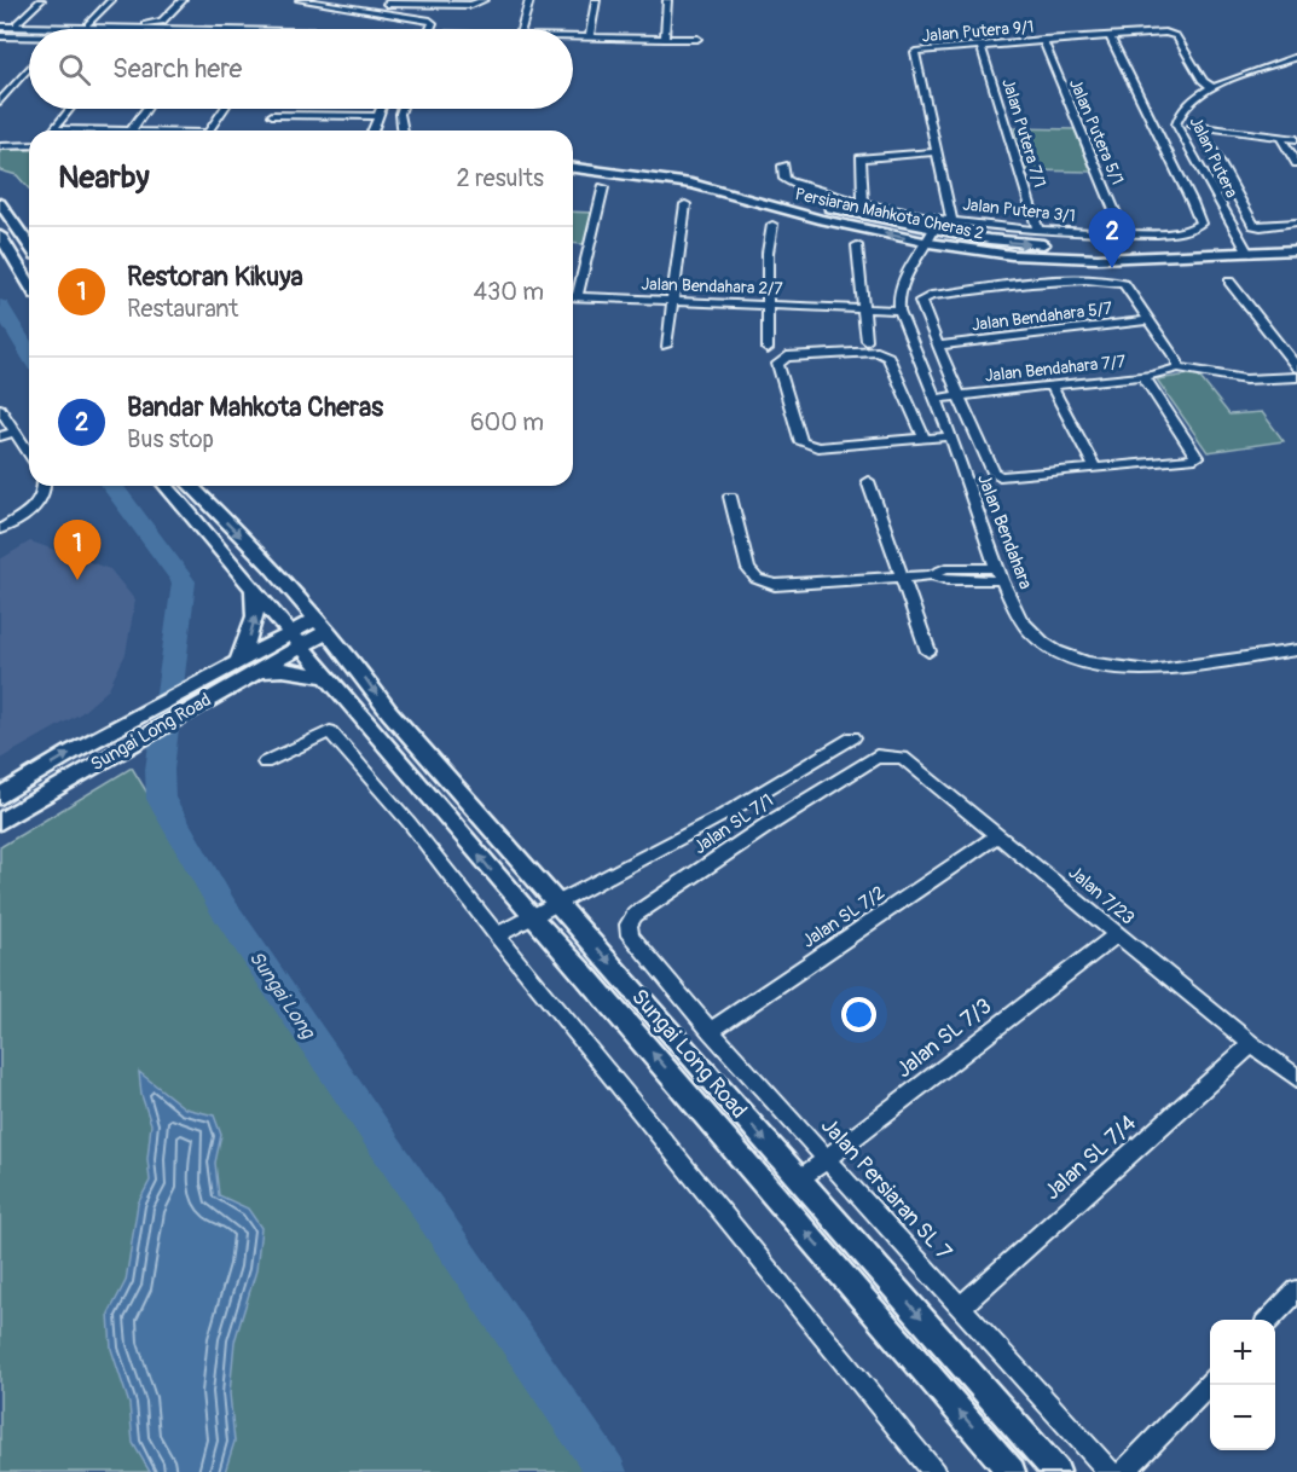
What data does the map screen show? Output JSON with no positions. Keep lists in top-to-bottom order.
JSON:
{
  "streets": {
    "street": [
      "Jalan Putera 9/1",
      "Jalan Putera 5/1",
      "Jalan Putera 7/1",
      "Jalan Putera",
      "Jalan Putera 3/1",
      "Persiaran Mahkota Cheras 2",
      "Jalan Bendahara 2/7",
      "Jalan Bendahara 5/7",
      "Jalan Bendahara 7/7",
      "Jalan Bendahara",
      "Sungai Long Road",
      "Jalan SL 7/1",
      "Jalan 7/23",
      "Jalan SL 7/2",
      "Jalan SL 7/3",
      "Jalan SL 7/4",
      "Jalan Persiaran SL 7"
    ]
  },
  "crossings": [
    ["Jalan Putera 9/1", "Jalan Putera 5/1"],
    ["Jalan Putera 9/1", "Jalan Putera 7/1"],
    ["Jalan Putera 9/1", "Jalan Putera"],
    ["Jalan Putera 9/1", "Jalan Putera 3/1"],
    ["Jalan Putera 5/1", "Jalan Putera 3/1"],
    ["Jalan Putera 7/1", "Jalan Putera 3/1"],
    ["Jalan Putera", "Persiaran Mahkota Cheras 2"],
    ["Jalan Bendahara 2/7", "Jalan Bendahara"],
    ["Jalan Bendahara 7/7", "Jalan Bendahara"],
    ["Sungai Long Road", "Jalan SL 7/3"],
    ["Jalan SL 7/1", "Jalan 7/23"],
    ["Jalan SL 7/1", "Jalan Persiaran SL 7"],
    ["Jalan 7/23", "Jalan SL 7/2"],
    ["Jalan 7/23", "Jalan SL 7/3"],
    ["Jalan 7/23", "Jalan SL 7/4"],
    ["Jalan SL 7/2", "Jalan Persiaran SL 7"],
    ["Jalan SL 7/3", "Jalan Persiaran SL 7"],
    ["Jalan SL 7/4", "Jalan Persiaran SL 7"]
  ],
  "water": ["Sungai Long"],
  "page": {
    "search": "Search here",
    "heading": ["Nearby", "2 results"],
    "pins": ["2", "1"],
    "list": [
      {
        "mark": "1",
        "name": "Restoran Kikuya",
        "note": "Restaurant",
        "value": "430 m"
      },
      {
        "mark": "2",
        "name": "Bandar Mahkota Cheras",
        "note": "Bus stop",
        "value": "600 m"
      }
    ],
    "map_buttons": ["+", "−"]
  }
}
